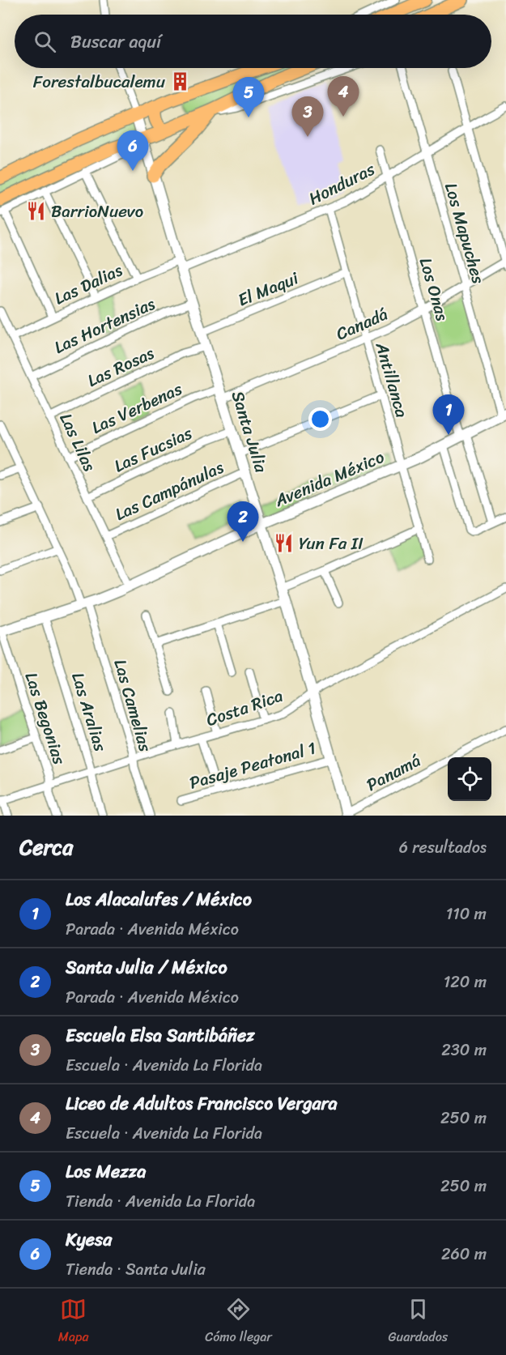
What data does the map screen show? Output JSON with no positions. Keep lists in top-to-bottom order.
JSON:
{
  "streets": {
    "street": [
      "Honduras",
      "Los Mapuches",
      "Las Dalias",
      "El Maqui",
      "Los Onas",
      "Canadá",
      "Las Hortensias",
      "Las Rosas",
      "Antillanca",
      "Las Verbenas",
      "Santa Julia",
      "Las Lilas",
      "Las Fucsias",
      "Avenida México",
      "Las Campánulas",
      "Las Camelias",
      "Costa Rica",
      "Las Aralias",
      "Las Begonias",
      "Pasaje Peatonal 1",
      "Panamá"
    ]
  },
  "crossings": [
    ["Honduras", "Los Mapuches"],
    ["Honduras", "Las Dalias"],
    ["Honduras", "Los Onas"],
    ["Honduras", "Antillanca"],
    ["Honduras", "Santa Julia"],
    ["Los Mapuches", "Canadá"],
    ["Los Mapuches", "Avenida México"],
    ["Las Dalias", "Santa Julia"],
    ["Las Dalias", "Las Lilas"],
    ["El Maqui", "Antillanca"],
    ["El Maqui", "Santa Julia"],
    ["Los Onas", "Canadá"],
    ["Los Onas", "Avenida México"],
    ["Canadá", "Antillanca"],
    ["Canadá", "Santa Julia"],
    ["Las Hortensias", "Santa Julia"],
    ["Las Hortensias", "Las Lilas"],
    ["Las Rosas", "Santa Julia"],
    ["Las Rosas", "Las Lilas"],
    ["Antillanca", "Avenida México"],
    ["Las Verbenas", "Santa Julia"],
    ["Las Verbenas", "Las Lilas"],
    ["Santa Julia", "Las Fucsias"],
    ["Santa Julia", "Avenida México"],
    ["Santa Julia", "Las Campánulas"],
    ["Santa Julia", "Costa Rica"],
    ["Santa Julia", "Pasaje Peatonal 1"],
    ["Santa Julia", "Panamá"],
    ["Las Lilas", "Las Fucsias"],
    ["Las Lilas", "Avenida México"],
    ["Las Lilas", "Las Campánulas"],
    ["Avenida México", "Las Camelias"],
    ["Avenida México", "Las Aralias"],
    ["Avenida México", "Las Begonias"],
    ["Las Camelias", "Costa Rica"],
    ["Costa Rica", "Las Aralias"],
    ["Costa Rica", "Las Begonias"]
  ],
  "places": {
    "building": ["Forestalbucalemu"],
    "restaurant": ["BarrioNuevo", "Yun Fa II"]
  },
  "page": {
    "search": "Buscar aquí",
    "pins": [
      "4",
      "5",
      "3",
      "6",
      "1",
      "2"
    ],
    "heading": ["Cerca", "6 resultados"],
    "list": [
      {
        "mark": "1",
        "name": "Los Alacalufes / México",
        "note": "Parada · Avenida México",
        "value": "110 m"
      },
      {
        "mark": "2",
        "name": "Santa Julia / México",
        "note": "Parada · Avenida México",
        "value": "120 m"
      },
      {
        "mark": "3",
        "name": "Escuela Elsa Santibáñez",
        "note": "Escuela · Avenida La Florida",
        "value": "230 m"
      },
      {
        "mark": "4",
        "name": "Liceo de Adultos Francisco Vergara",
        "note": "Escuela · Avenida La Florida",
        "value": "250 m"
      },
      {
        "mark": "5",
        "name": "Los Mezza",
        "note": "Tienda · Avenida La Florida",
        "value": "250 m"
      },
      {
        "mark": "6",
        "name": "Kyesa",
        "note": "Tienda · Santa Julia",
        "value": "260 m"
      }
    ],
    "nav": ["Mapa", "Cómo llegar", "Guardados"]
  }
}
